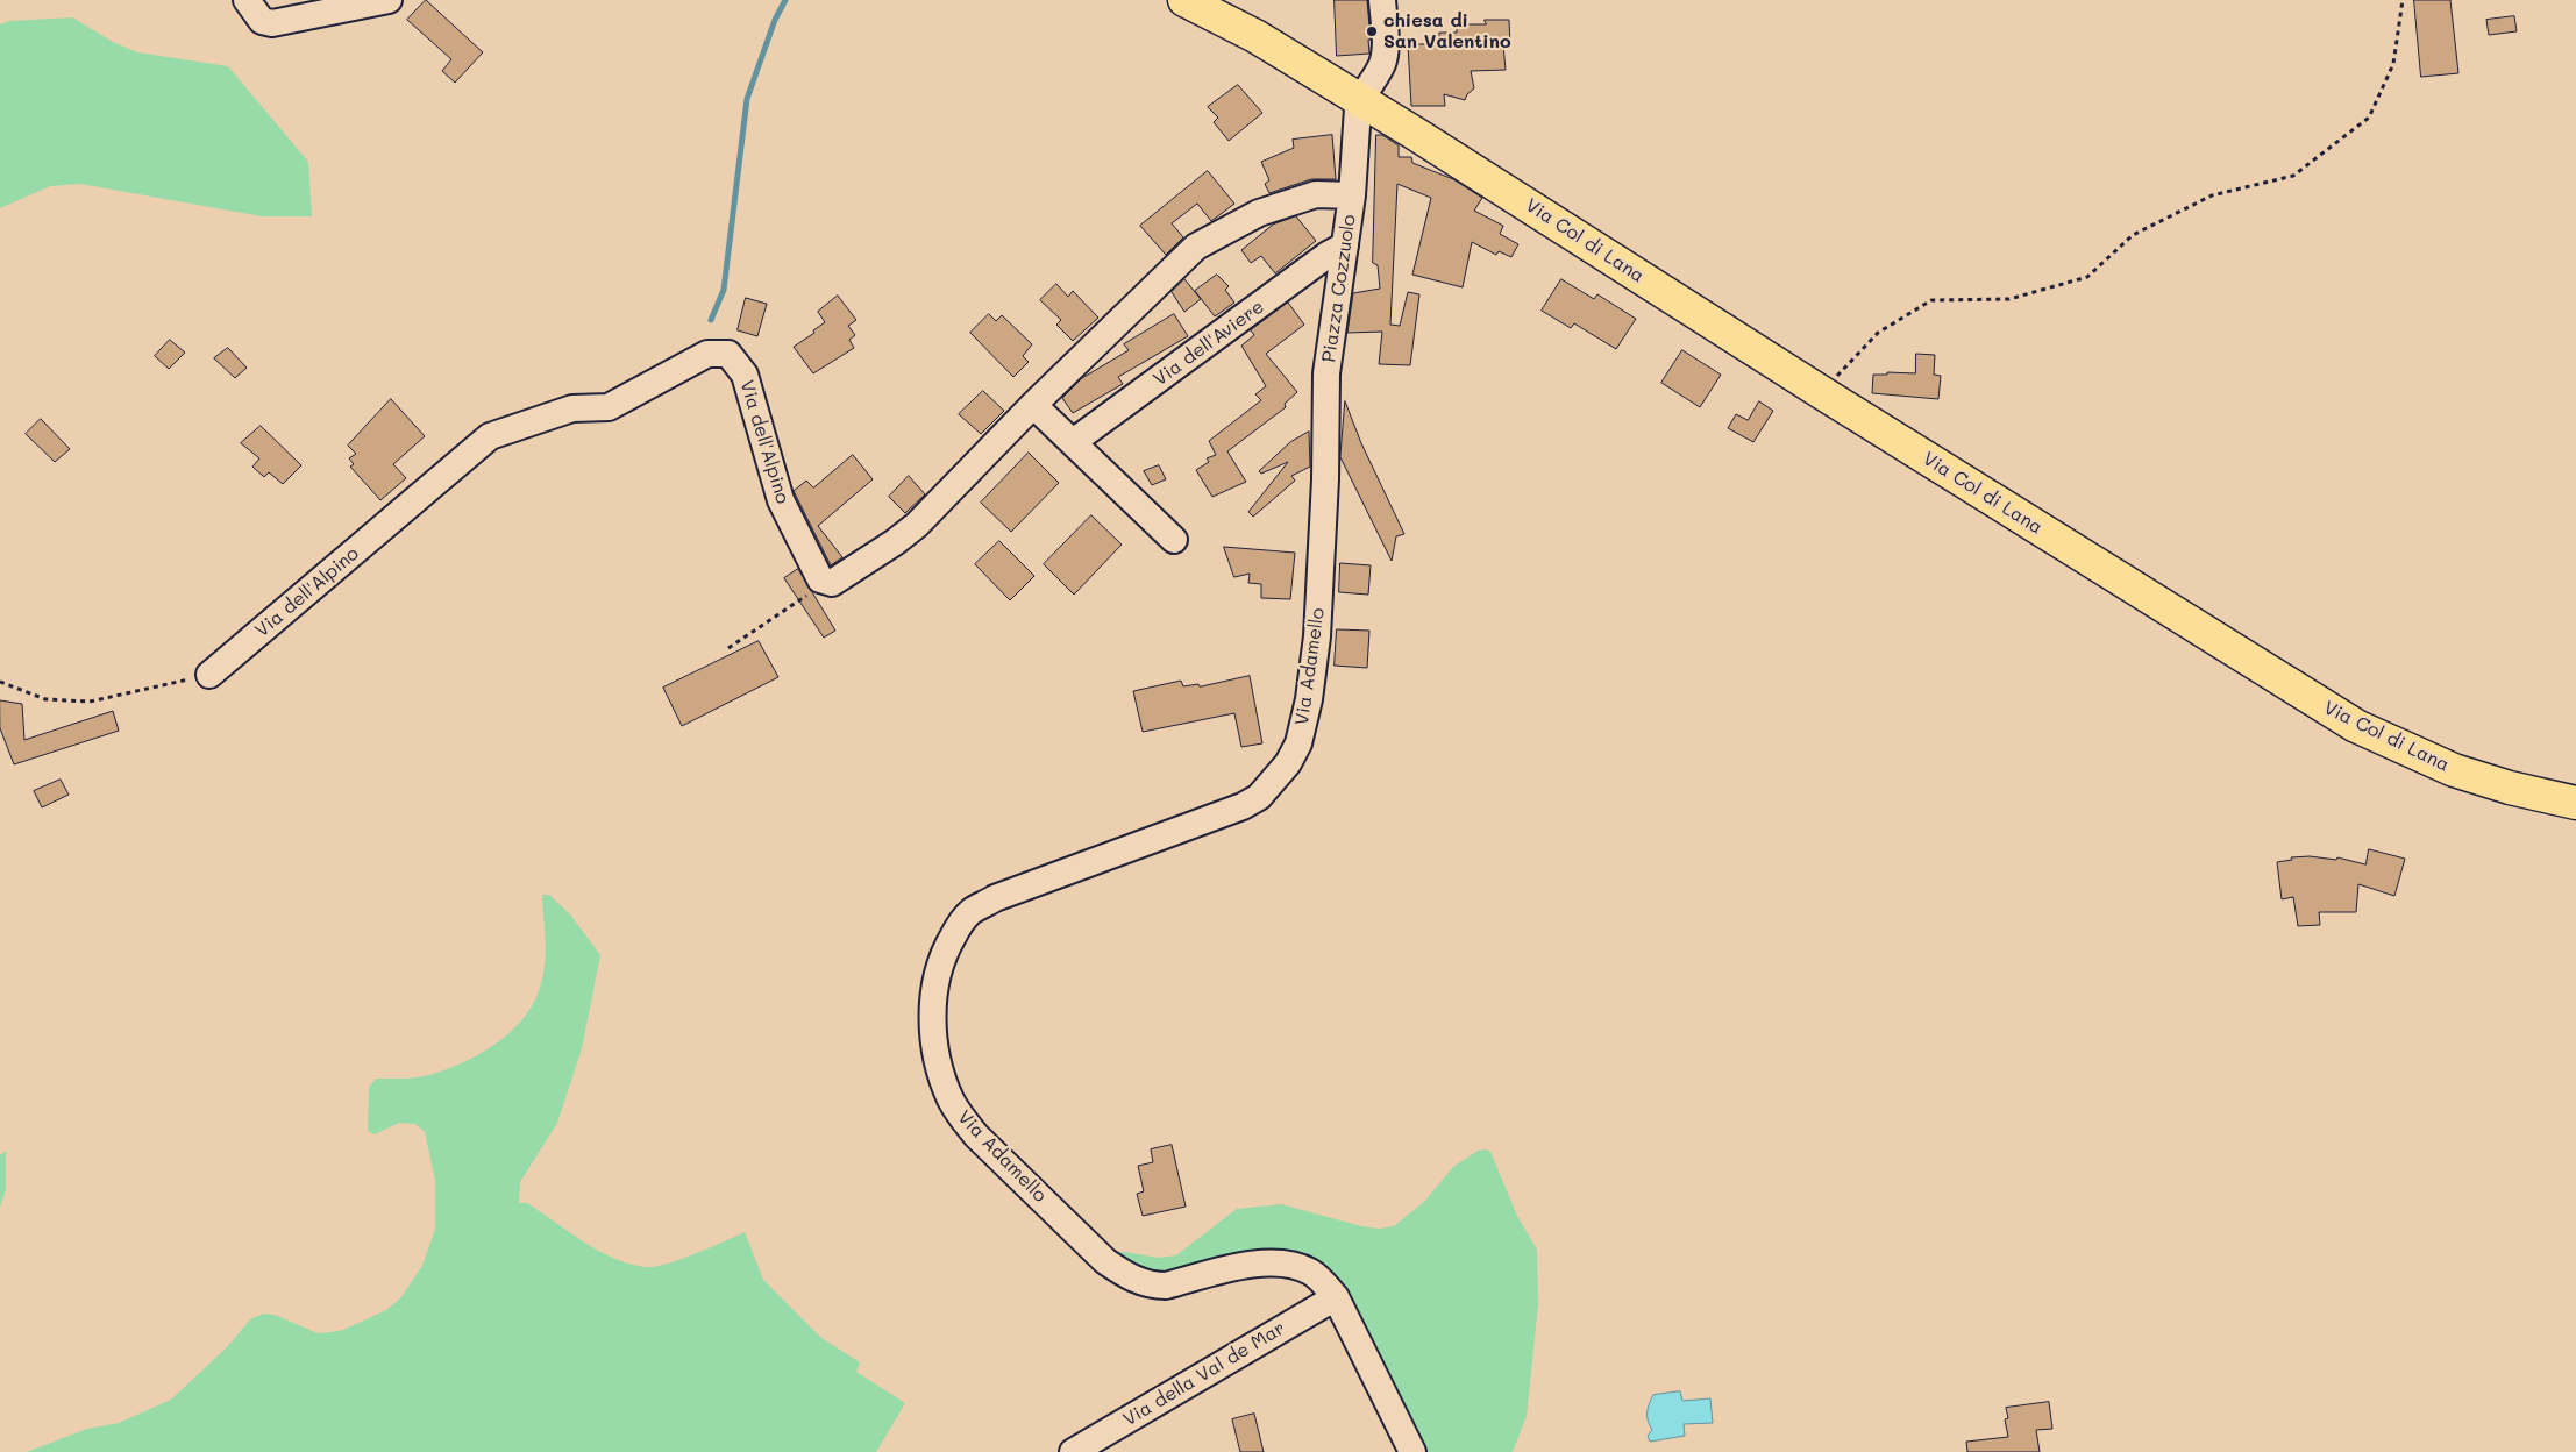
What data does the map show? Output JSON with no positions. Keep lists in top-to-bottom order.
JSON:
{
  "streets": {
    "main road": ["Via Col di Lana"],
    "street": [
      "Piazza Cozzuolo",
      "Via dell'Aviere",
      "Via dell'Alpino",
      "Via Adamello",
      "Via della Val de Mar"
    ]
  },
  "crossings": [
    ["Via Col di Lana", "Piazza Cozzuolo"],
    ["Piazza Cozzuolo", "Via dell'Aviere"],
    ["Piazza Cozzuolo", "Via Adamello"],
    ["Via Adamello", "Via della Val de Mar"]
  ],
  "places": ["chiesa di San Valentino"]
}
